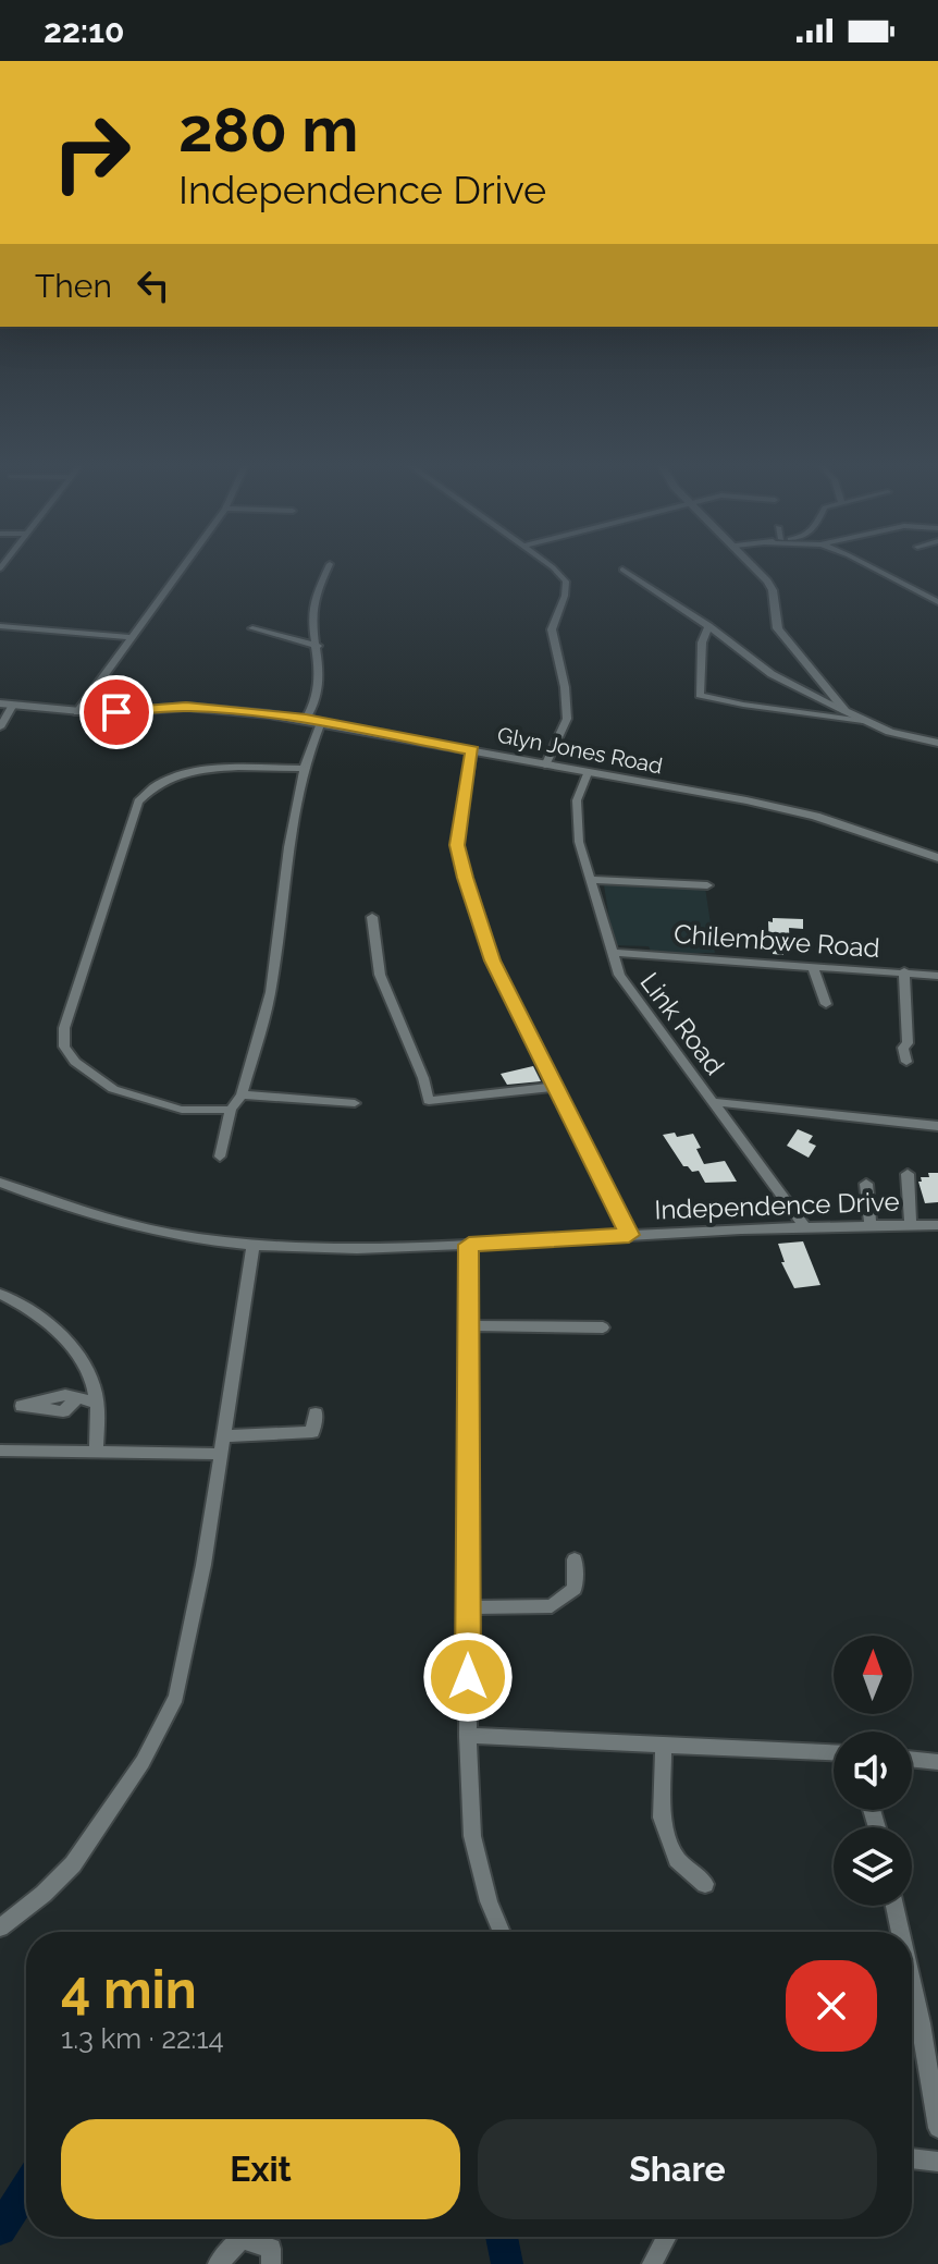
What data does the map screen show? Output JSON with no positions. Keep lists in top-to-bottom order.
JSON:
{
  "streets": {
    "street": [
      "Glyn Jones Road",
      "Chilembwe Road",
      "Link Road",
      "Independence Drive"
    ]
  },
  "crossings": [
    ["Glyn Jones Road", "Link Road"],
    ["Chilembwe Road", "Link Road"],
    ["Link Road", "Independence Drive"]
  ],
  "north": "top",
  "page": {
    "status": "22:10",
    "turn": ["280 m", "Independence Drive"],
    "then": "Then",
    "heading": ["4 min", "1.3 km · 22:14"],
    "buttons": ["Exit", "Share"]
  }
}
